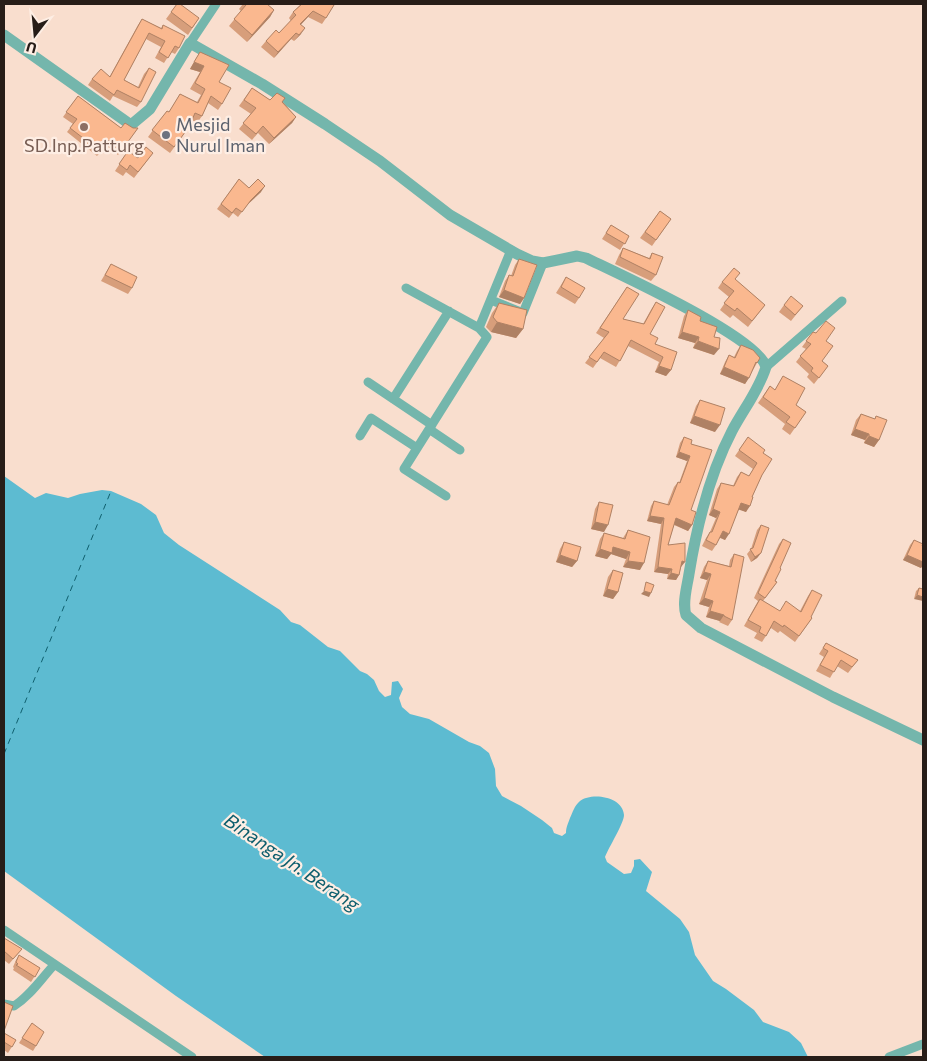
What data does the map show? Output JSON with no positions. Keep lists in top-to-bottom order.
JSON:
{
  "water": ["Binanga Jn. Berang"],
  "places": ["SD.Inp.Patturg", "Mesjid Nurul Iman"],
  "north": "bottom"
}
